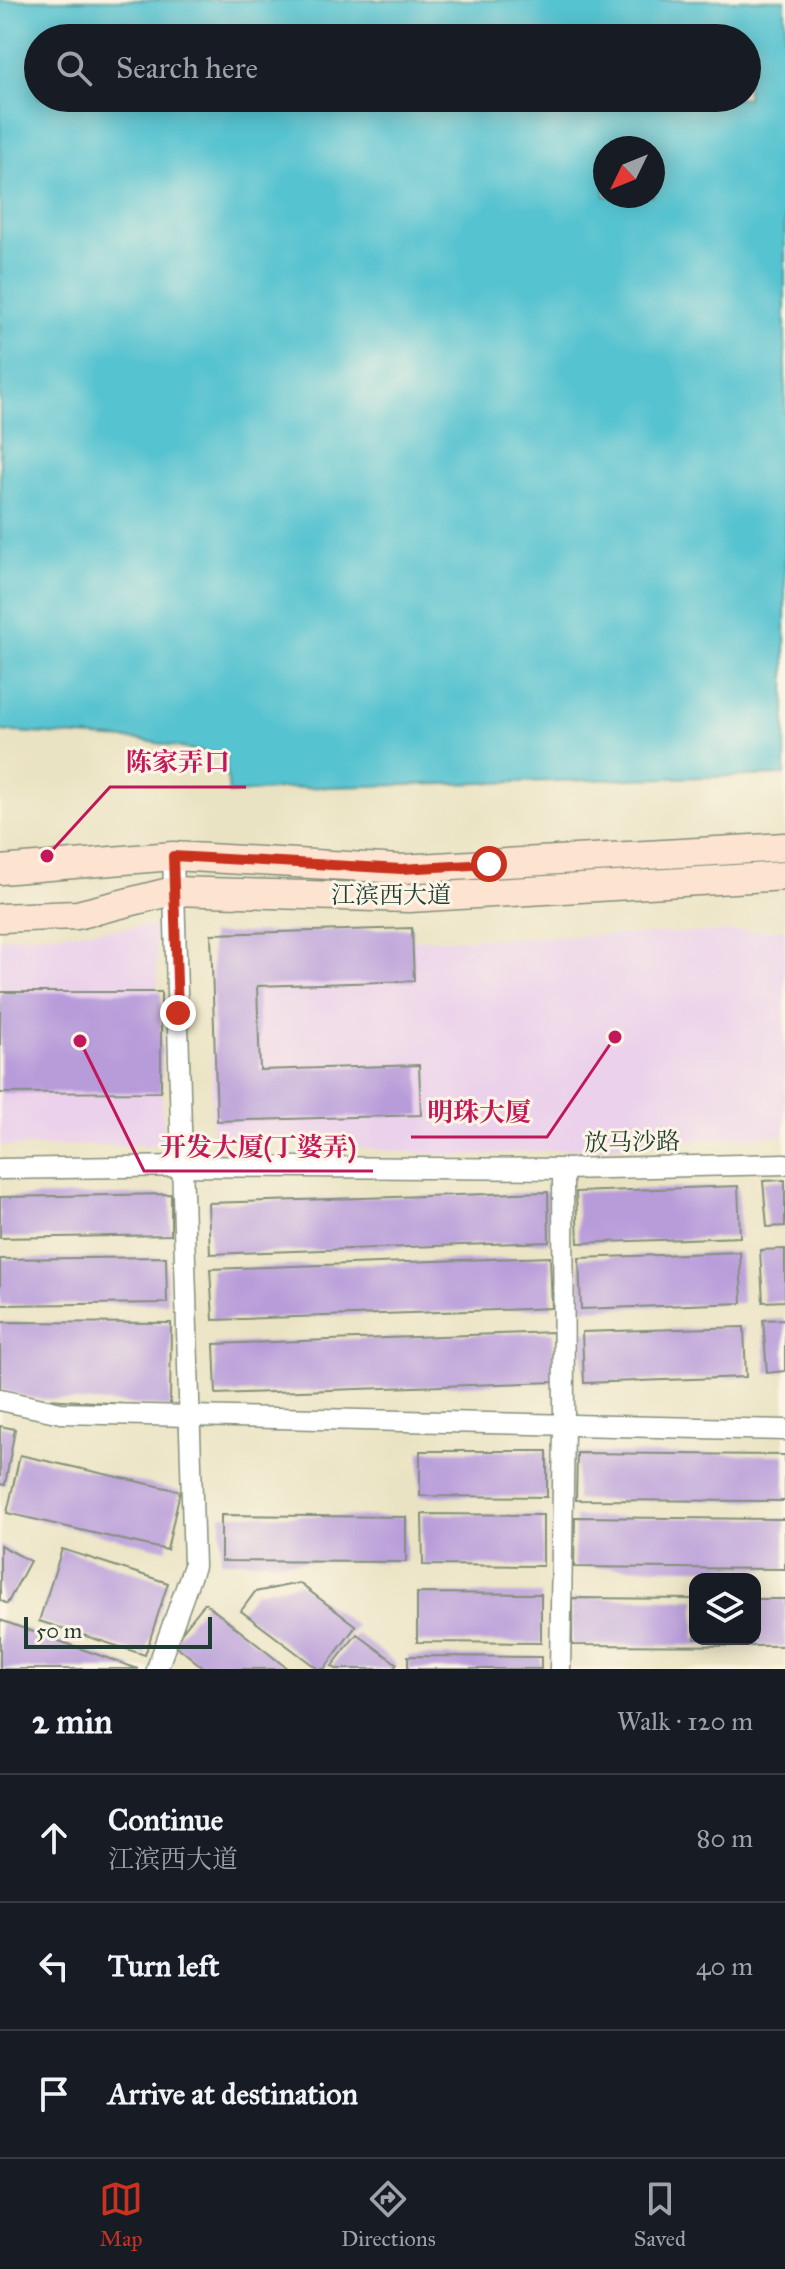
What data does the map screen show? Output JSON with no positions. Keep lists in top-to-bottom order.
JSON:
{
  "streets": {
    "main road": ["江滨西大道"],
    "street": ["放马沙路"]
  },
  "places": ["陈家弄口", "明珠大厦", "开发大厦(丁婆弄)"],
  "scale_bar": "50 m",
  "north": "bottom left",
  "page": {
    "search": "Search here",
    "scale": "50 m",
    "heading": ["2 min", "Walk · 120 m"],
    "list": [
      ["Continue", "江滨西大道", "80 m"],
      ["Turn left", "40 m"],
      "Arrive at destination"
    ],
    "nav": ["Map", "Directions", "Saved"]
  }
}
